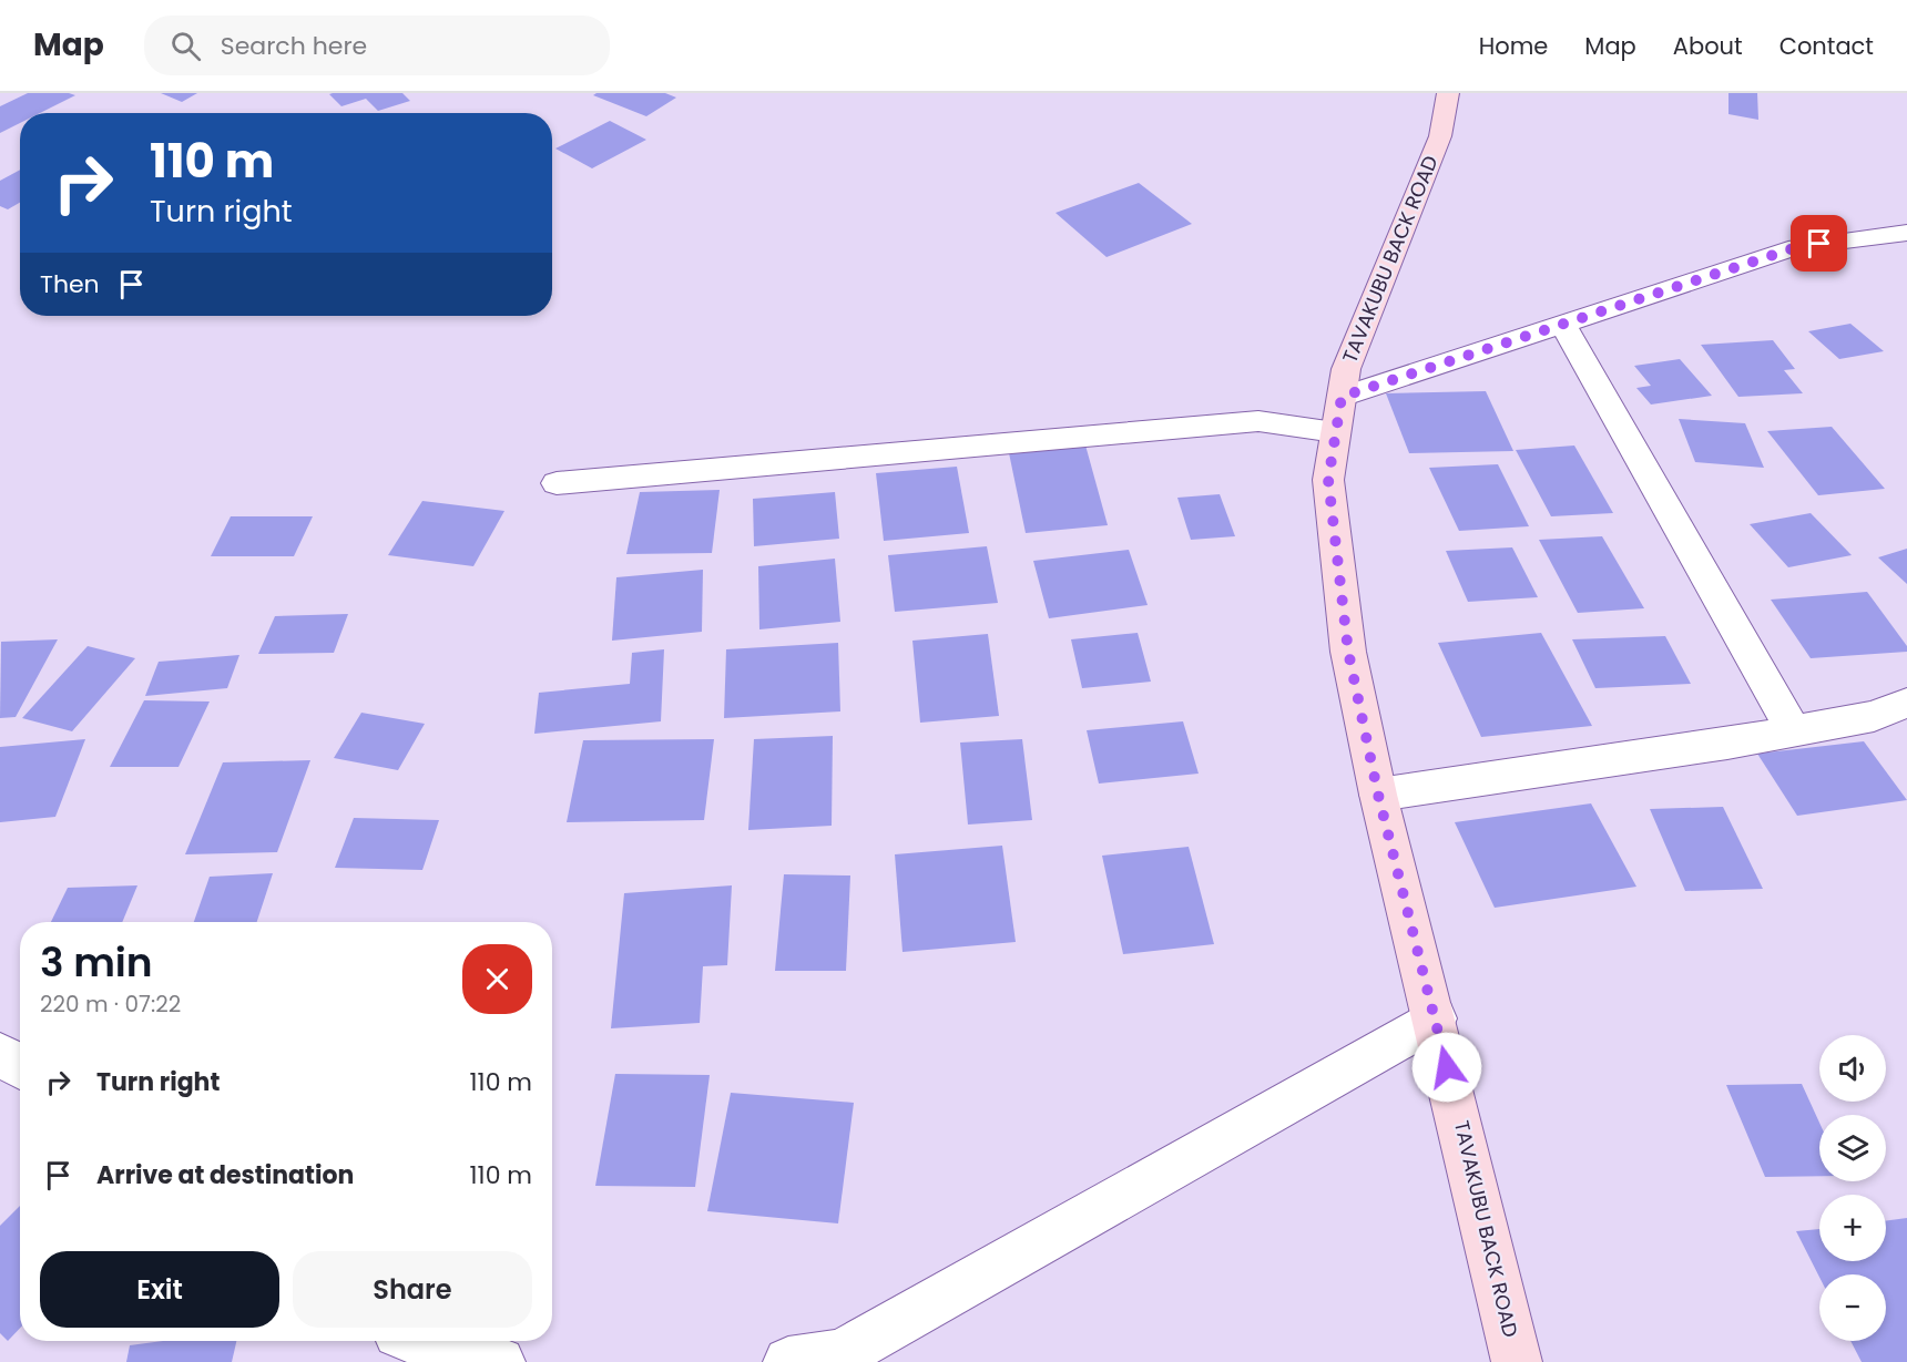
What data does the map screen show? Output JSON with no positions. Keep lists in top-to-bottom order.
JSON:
{
  "streets": {
    "street": ["TAVAKUBU BACK ROAD"]
  },
  "page": {
    "header": "Map",
    "search": "Search here",
    "nav": [
      "Home",
      "Map",
      "About",
      "Contact"
    ],
    "turn": ["110 m", "Turn right"],
    "then": "Then",
    "heading": ["3 min", "220 m · 07:22"],
    "map_buttons": ["+", "−"],
    "list": [
      {
        "name": "Turn right",
        "value": "110 m"
      },
      {
        "name": "Arrive at destination",
        "value": "110 m"
      }
    ],
    "buttons": ["Exit", "Share"]
  }
}
